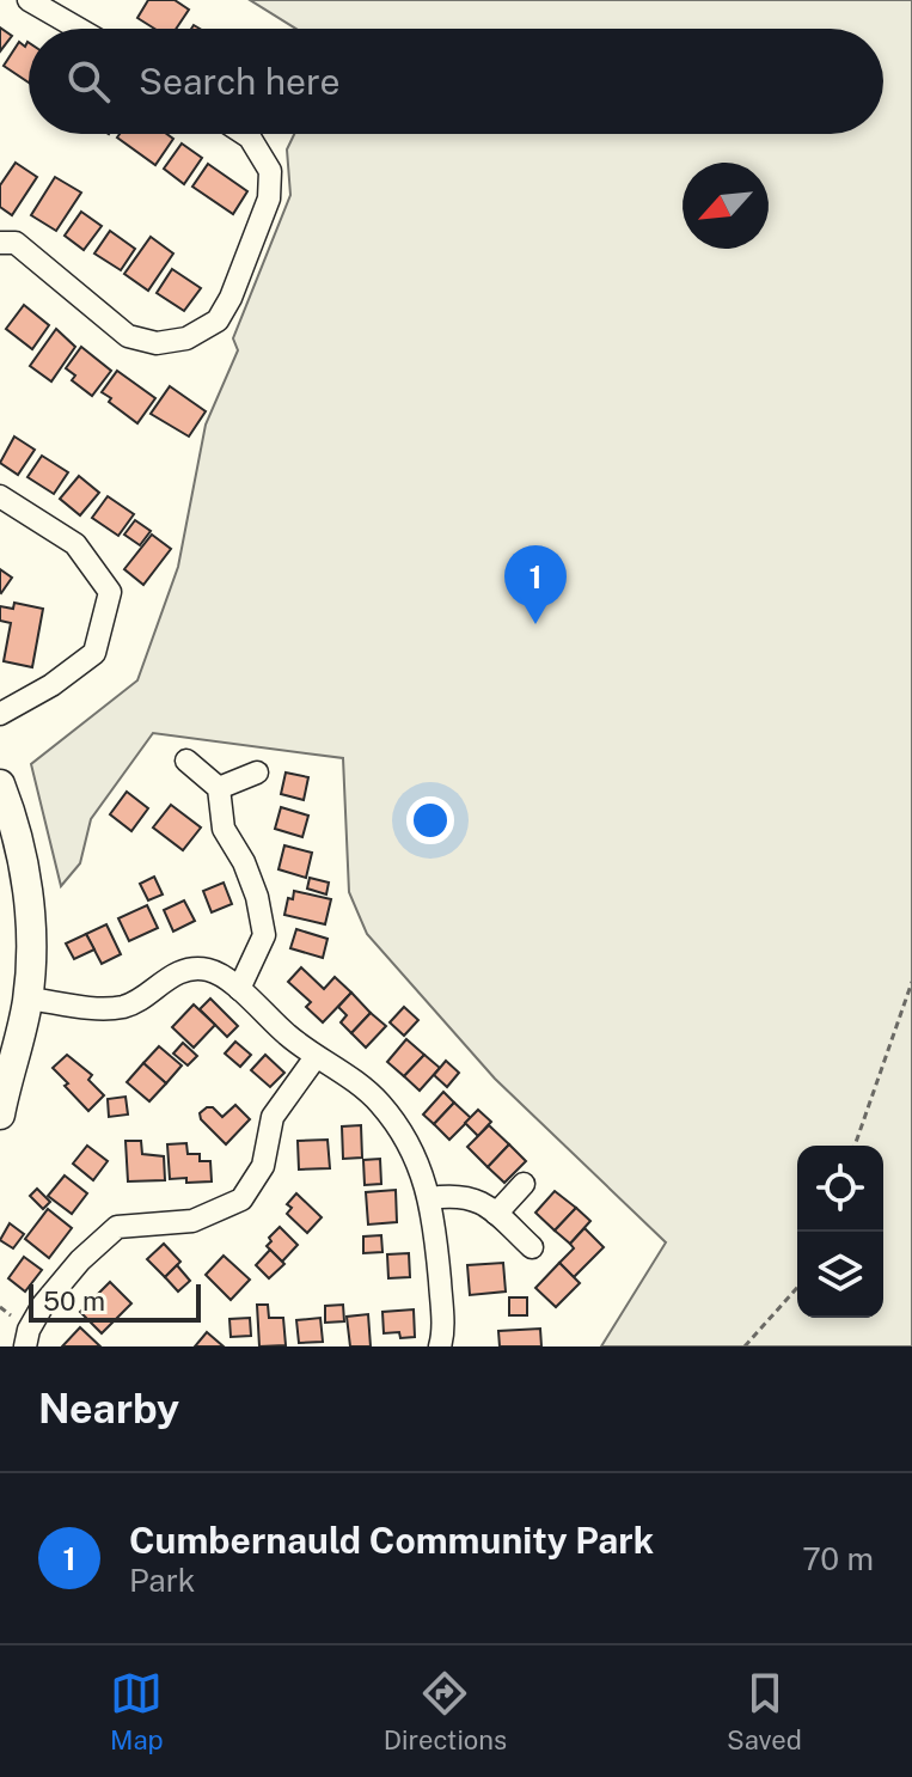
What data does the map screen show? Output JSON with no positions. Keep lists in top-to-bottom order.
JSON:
{
  "scale_bar": "50 m",
  "north": "bottom left",
  "page": {
    "search": "Search here",
    "pins": "1",
    "scale": "50 m",
    "heading": "Nearby",
    "list": [
      {
        "mark": "1",
        "name": "Cumbernauld Community Park",
        "note": "Park",
        "value": "70 m"
      }
    ],
    "nav": ["Map", "Directions", "Saved"]
  }
}
